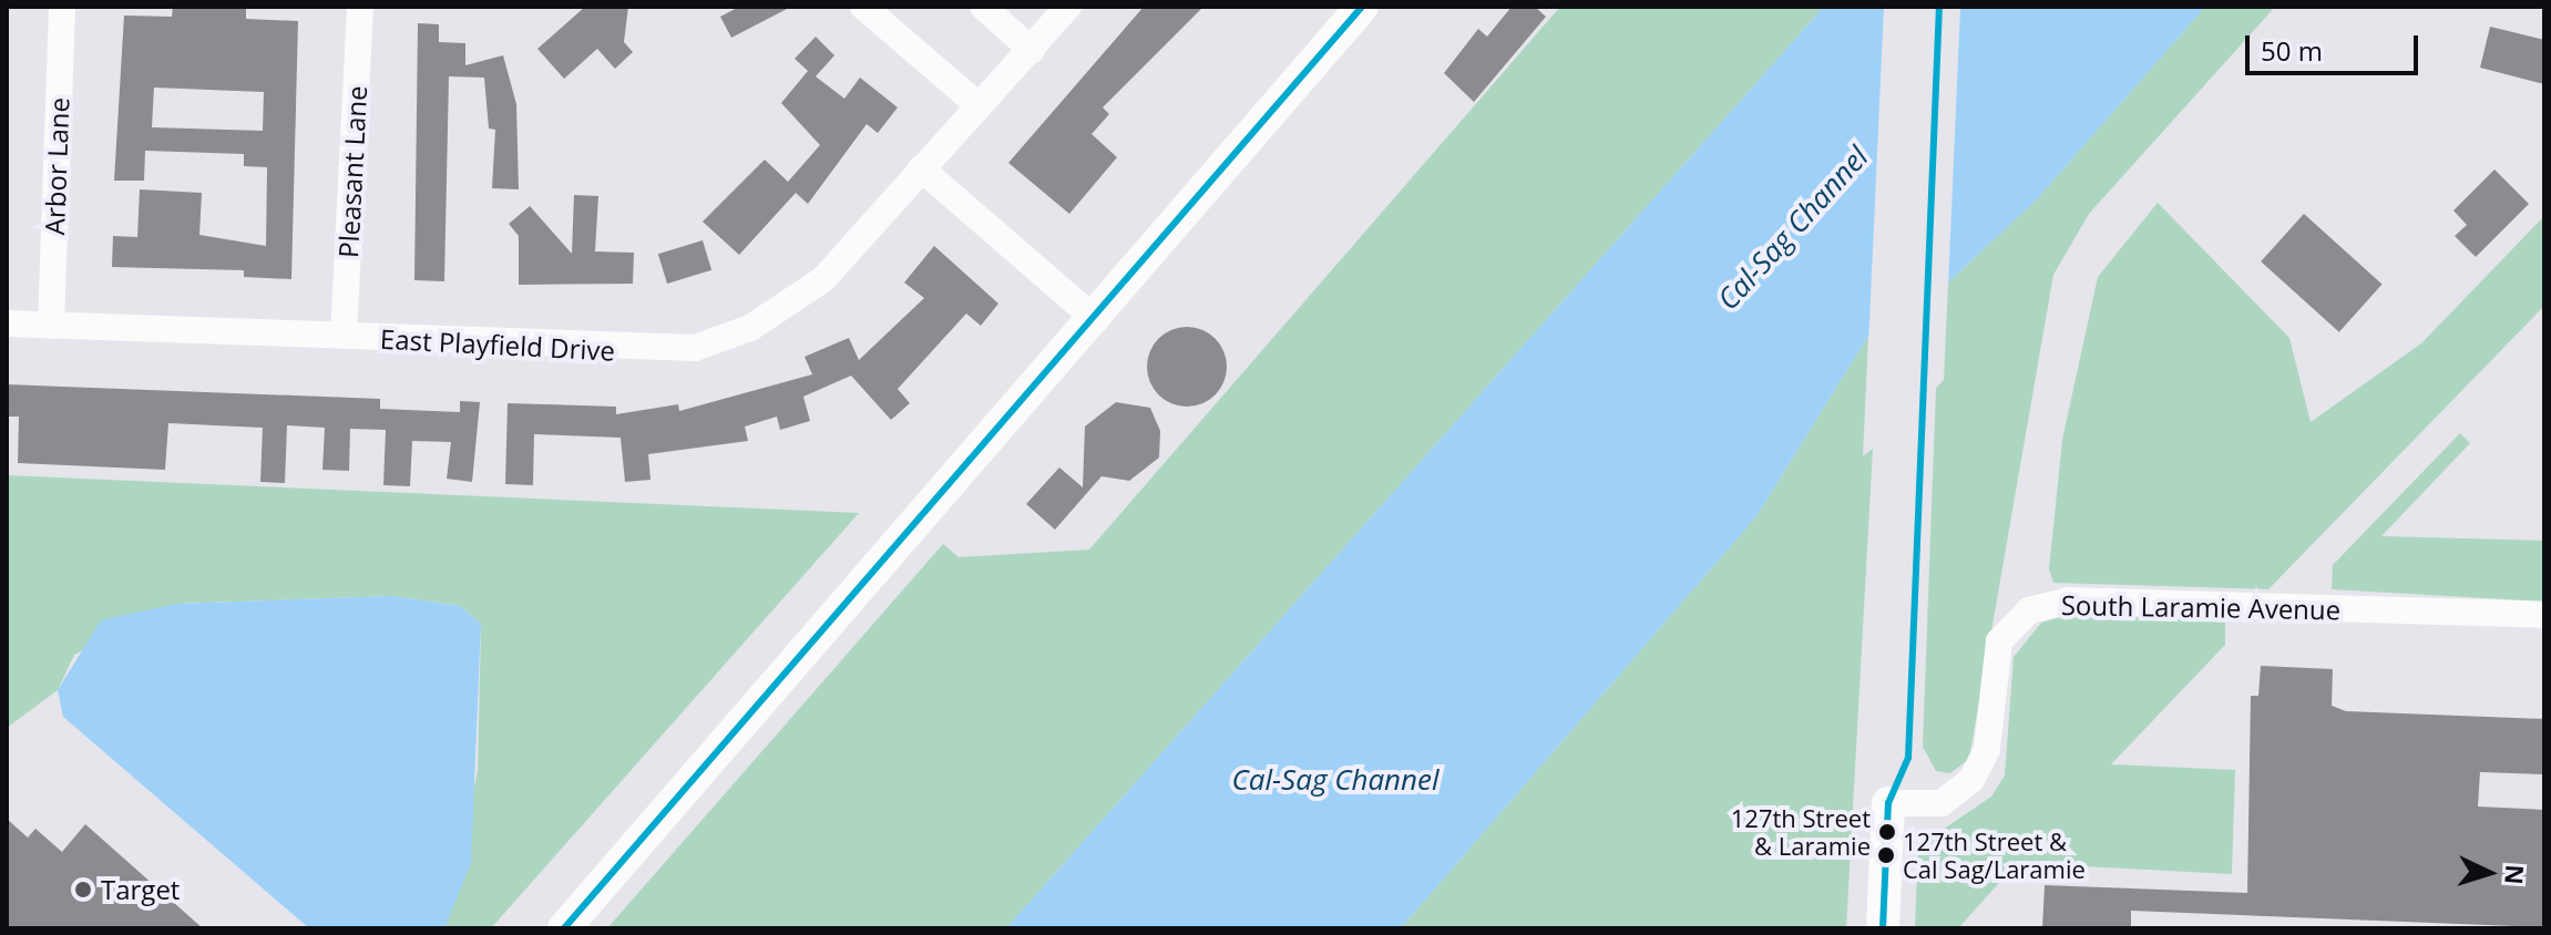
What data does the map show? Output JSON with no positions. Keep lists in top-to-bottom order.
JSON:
{
  "streets": {
    "street": [
      "Arbor Lane",
      "Pleasant Lane",
      "East Playfield Drive",
      "South Laramie Avenue"
    ]
  },
  "crossings": [
    ["Arbor Lane", "East Playfield Drive"],
    ["Pleasant Lane", "East Playfield Drive"]
  ],
  "water": ["Cal-Sag Channel"],
  "places": ["127th Street & Laramie", "127th Street & Cal Sag/Laramie", "Target"],
  "scale_bar": "50 m",
  "north": "right"
}
